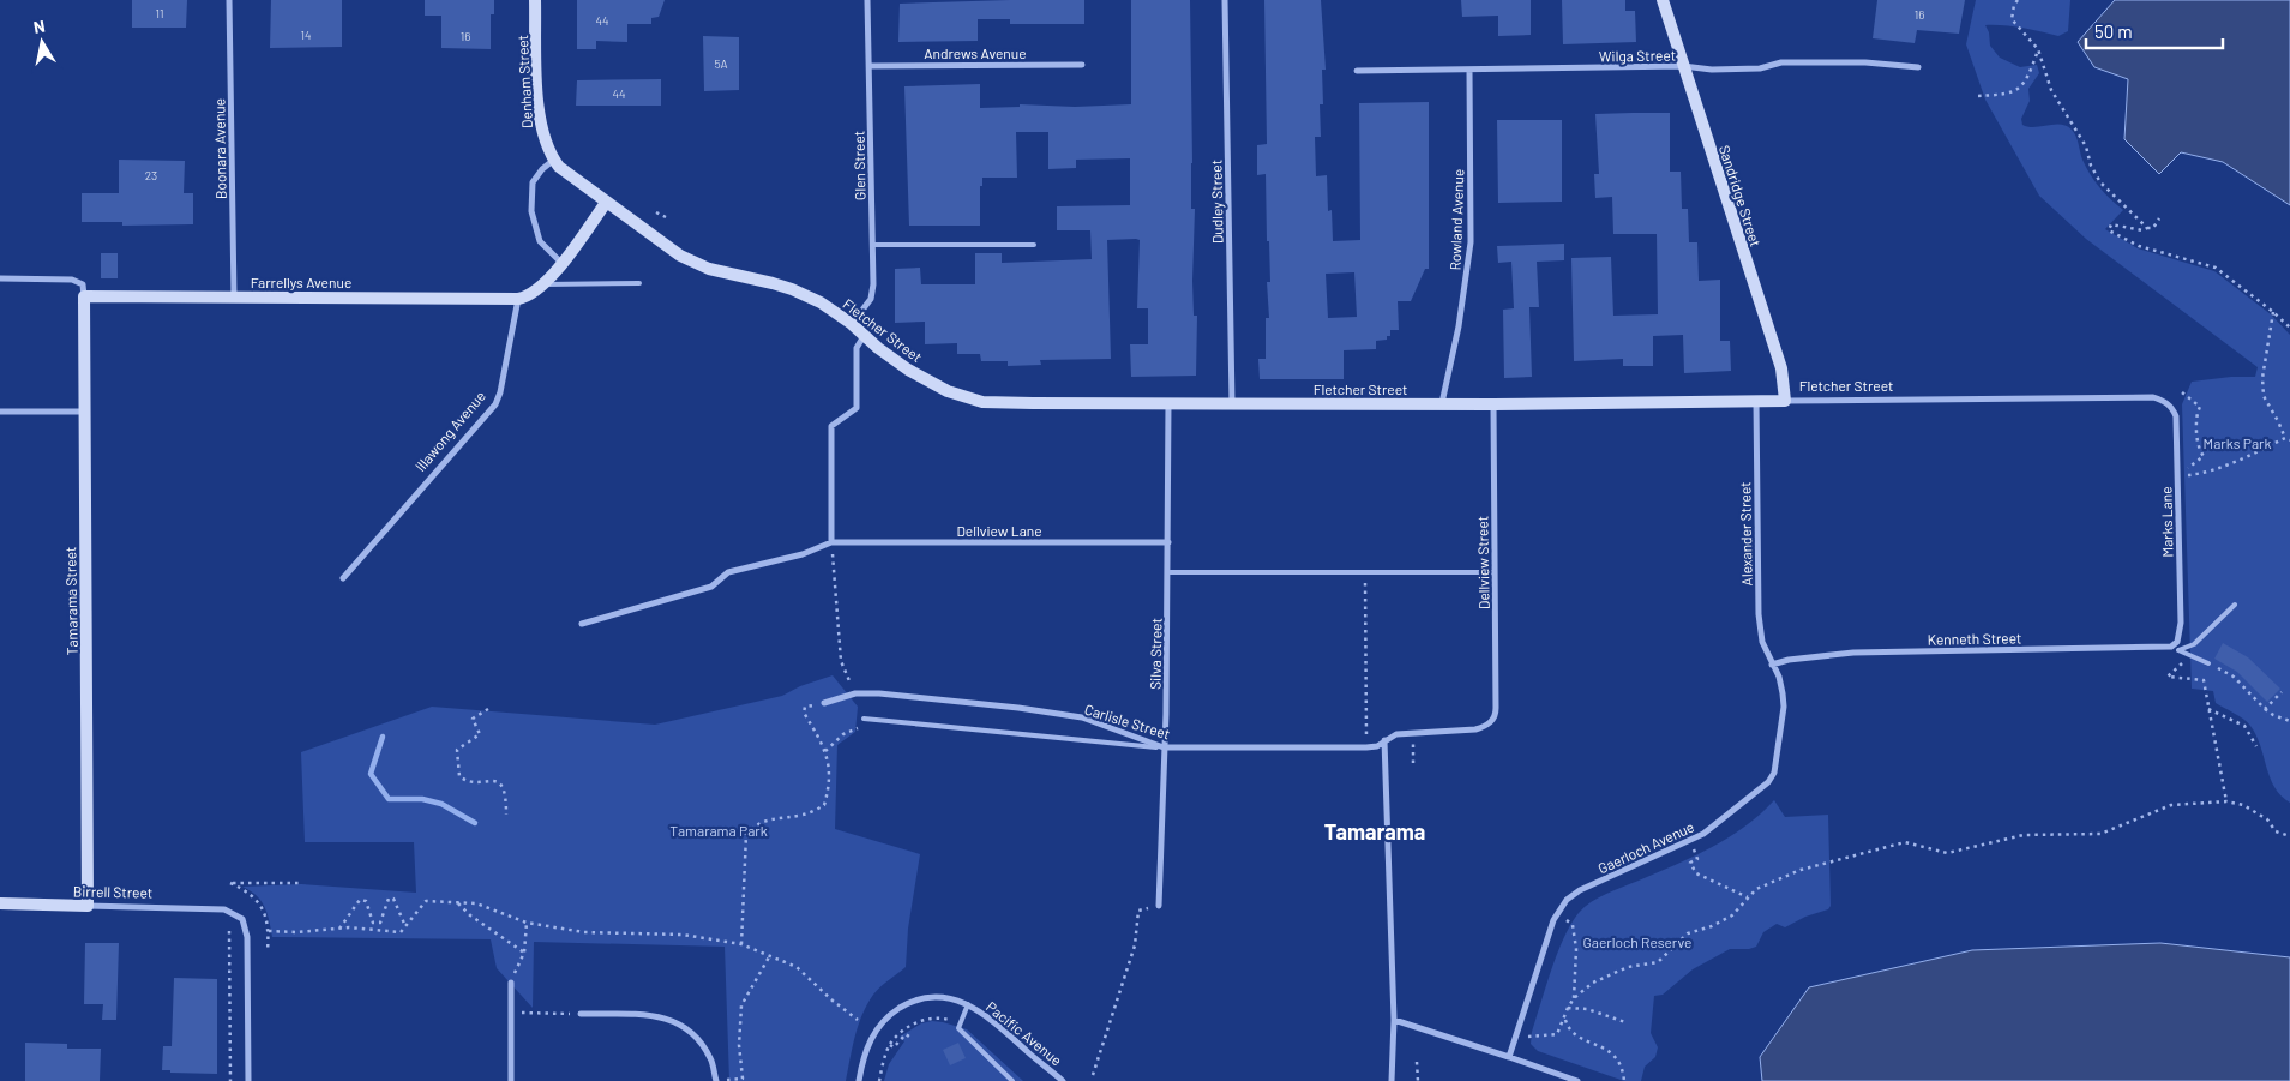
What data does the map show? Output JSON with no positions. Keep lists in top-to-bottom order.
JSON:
{
  "streets": {
    "street": [
      "Andrews Avenue",
      "Wilga Street",
      "Denham Street",
      "Boonara Avenue",
      "Glen Street",
      "Sandridge Street",
      "Dudley Street",
      "Rowland Avenue",
      "Farrellys Avenue",
      "Fletcher Street",
      "Illawong Avenue",
      "Marks Lane",
      "Dellview Lane",
      "Alexander Street",
      "Dellview Street",
      "Tamarama Street",
      "Kenneth Street",
      "Silva Street",
      "Carlisle Street",
      "Gaerloch Avenue",
      "Birrell Street",
      "Pacific Avenue"
    ]
  },
  "crossings": [
    ["Andrews Avenue", "Glen Street"],
    ["Wilga Street", "Sandridge Street"],
    ["Wilga Street", "Rowland Avenue"],
    ["Denham Street", "Fletcher Street"],
    ["Boonara Avenue", "Farrellys Avenue"],
    ["Glen Street", "Fletcher Street"],
    ["Sandridge Street", "Fletcher Street"],
    ["Dudley Street", "Fletcher Street"],
    ["Rowland Avenue", "Fletcher Street"],
    ["Farrellys Avenue", "Illawong Avenue"],
    ["Farrellys Avenue", "Tamarama Street"],
    ["Fletcher Street", "Marks Lane"],
    ["Fletcher Street", "Alexander Street"],
    ["Fletcher Street", "Dellview Street"],
    ["Fletcher Street", "Silva Street"],
    ["Marks Lane", "Kenneth Street"],
    ["Dellview Lane", "Silva Street"],
    ["Alexander Street", "Kenneth Street"],
    ["Alexander Street", "Gaerloch Avenue"],
    ["Dellview Street", "Carlisle Street"],
    ["Tamarama Street", "Birrell Street"],
    ["Kenneth Street", "Gaerloch Avenue"],
    ["Silva Street", "Carlisle Street"]
  ],
  "districts": ["Tamarama"],
  "parks": ["Marks Park", "Tamarama Park", "Gaerloch Reserve"],
  "house_numbers": [
    "11",
    "16",
    "44",
    "14",
    "16",
    "5A",
    "44",
    "23"
  ],
  "scale_bar": "50 m",
  "north": "top"
}
